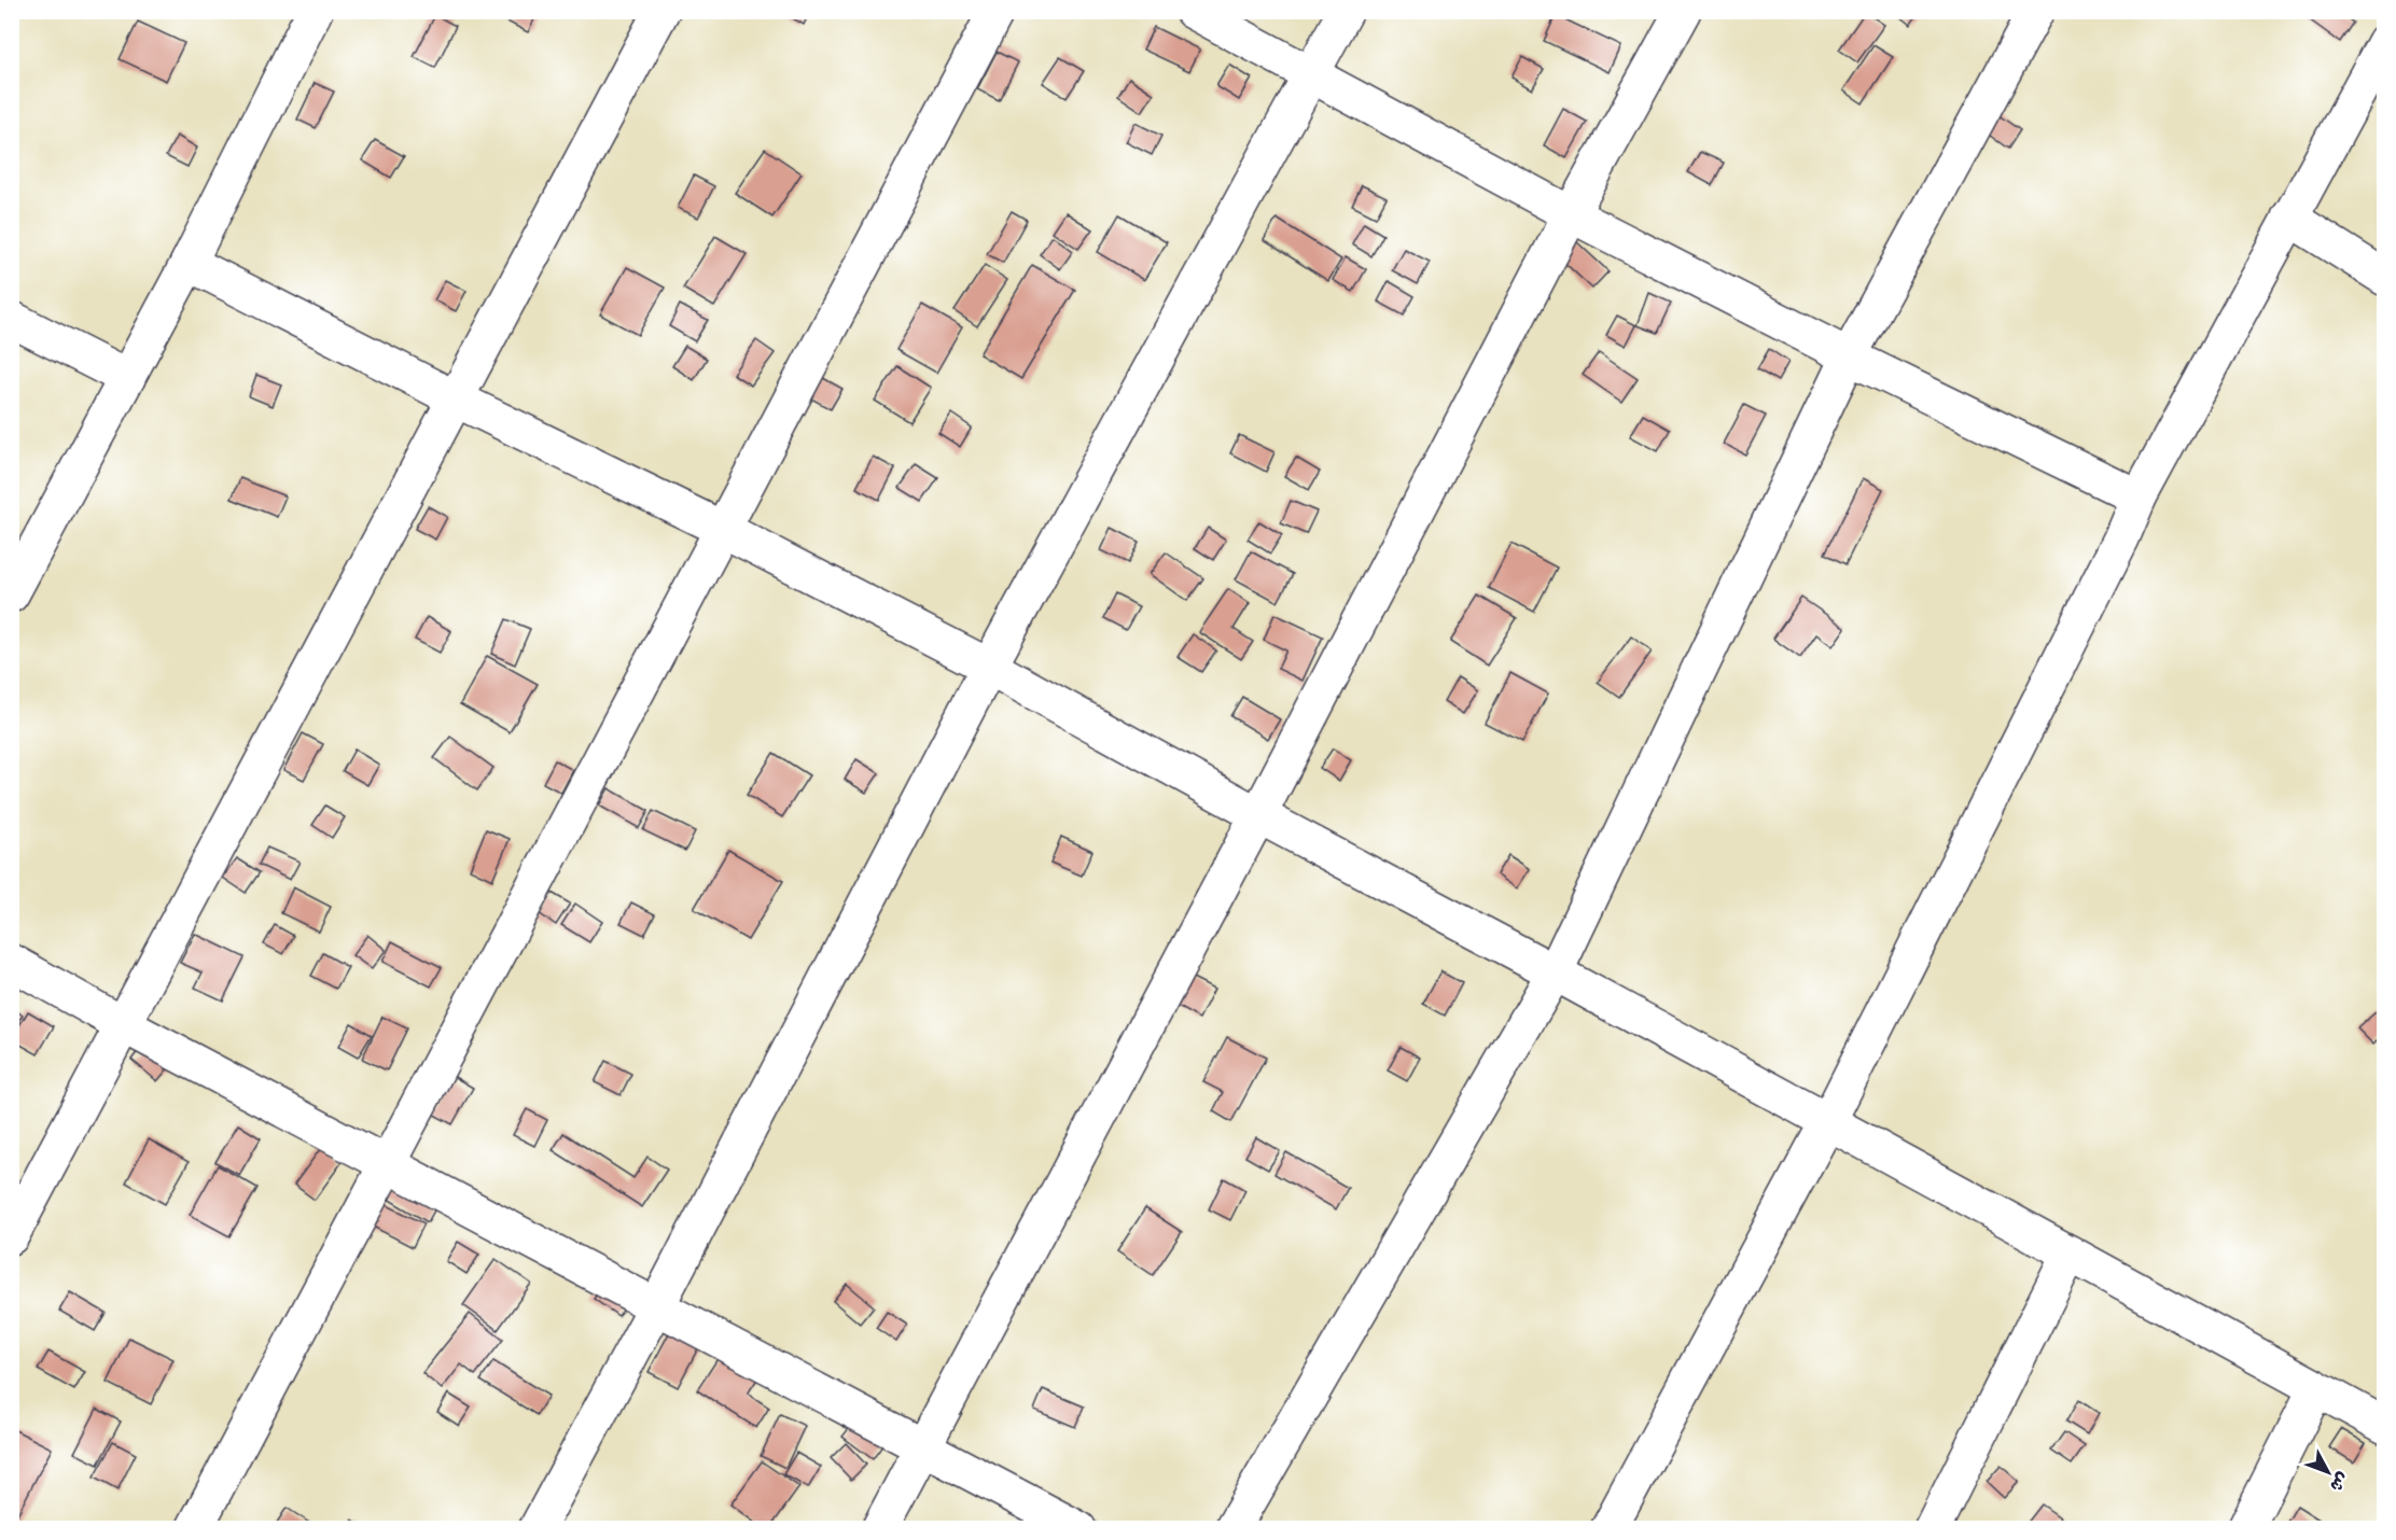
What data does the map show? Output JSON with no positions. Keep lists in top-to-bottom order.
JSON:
{
  "north": "bottom right"
}
